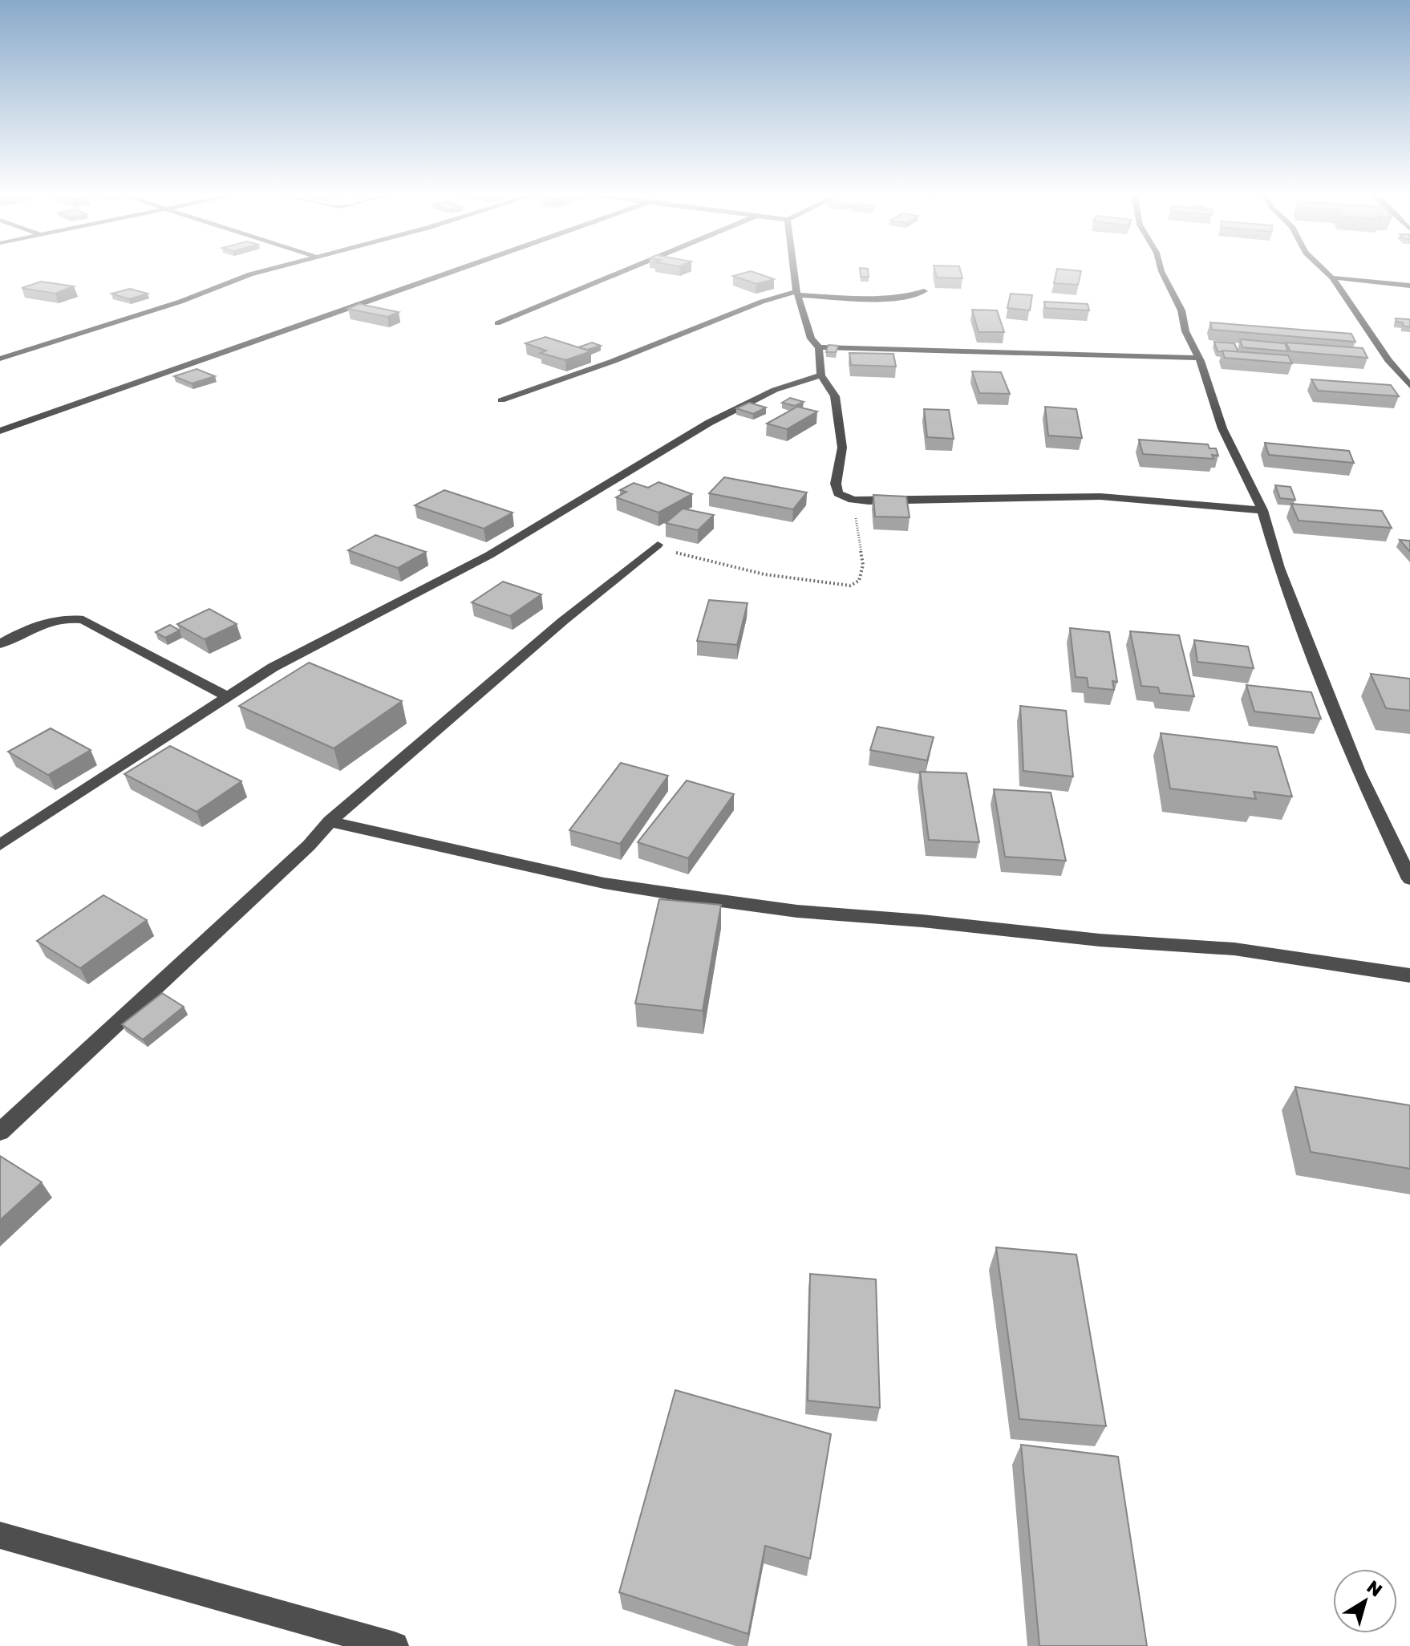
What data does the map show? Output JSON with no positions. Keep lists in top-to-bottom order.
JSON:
{
  "north": "top right"
}
